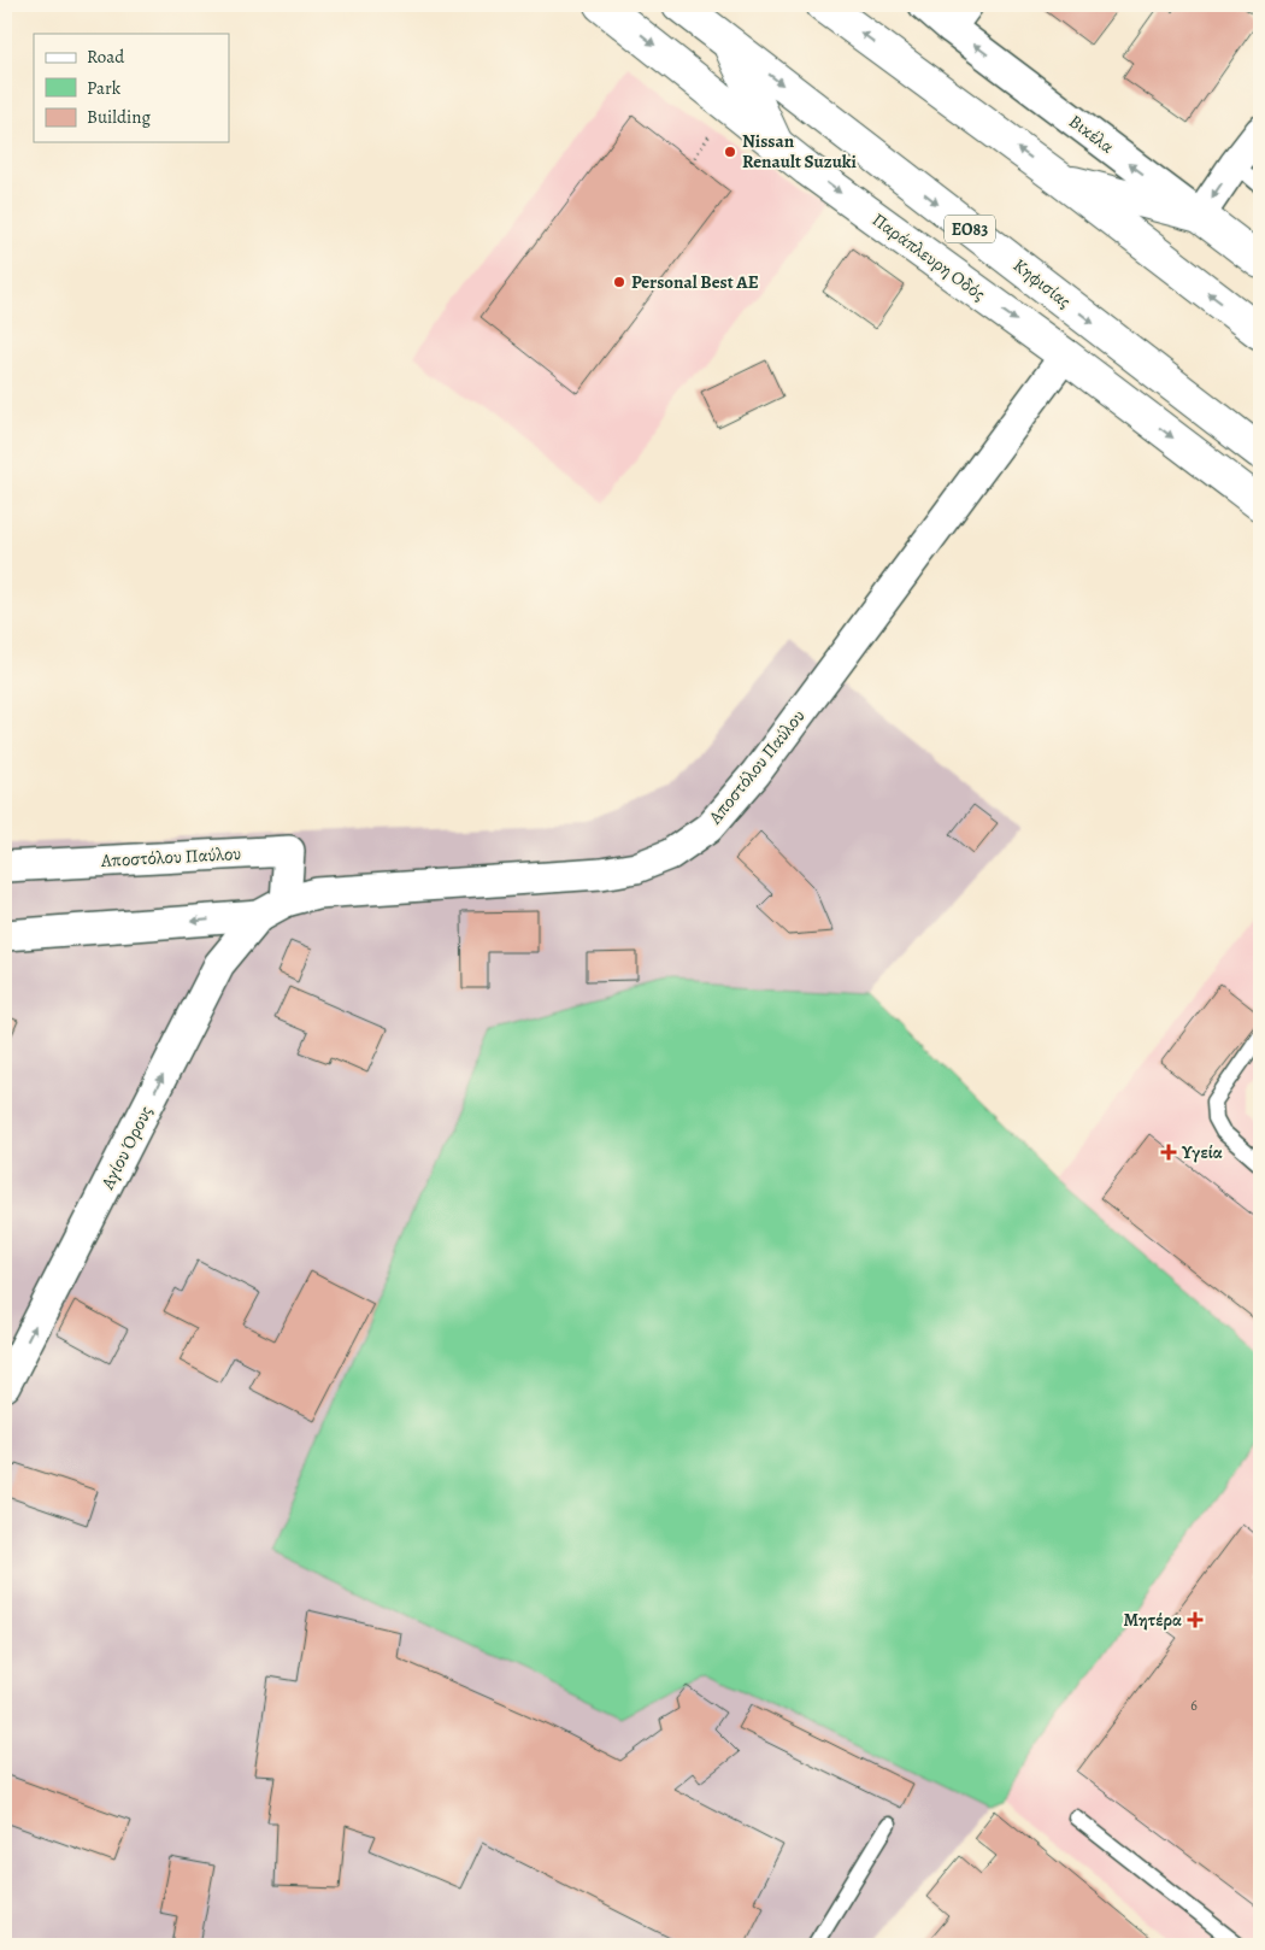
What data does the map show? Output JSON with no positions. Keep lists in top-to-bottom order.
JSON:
{
  "streets": {
    "main road": [
      "Βικέλα",
      "ΕΟ83",
      "Παράπλευρη Οδός",
      "Κηφισίας"
    ],
    "street": ["Αποστόλου Παύλου", "Αγίου Όρους"]
  },
  "crossings": [
    ["Παράπλευρη Οδός", "Αποστόλου Παύλου"],
    ["Αποστόλου Παύλου", "Αγίου Όρους"]
  ],
  "one_way": ["Βικέλα", "Αγίου Όρους"],
  "places": {
    "other": ["Nissan Renault Suzuki", "Personal Best AE"],
    "health": ["Υγεία", "Μητέρα"]
  },
  "house_numbers": ["6"],
  "legend": ["Road", "Park", "Building"]
}
